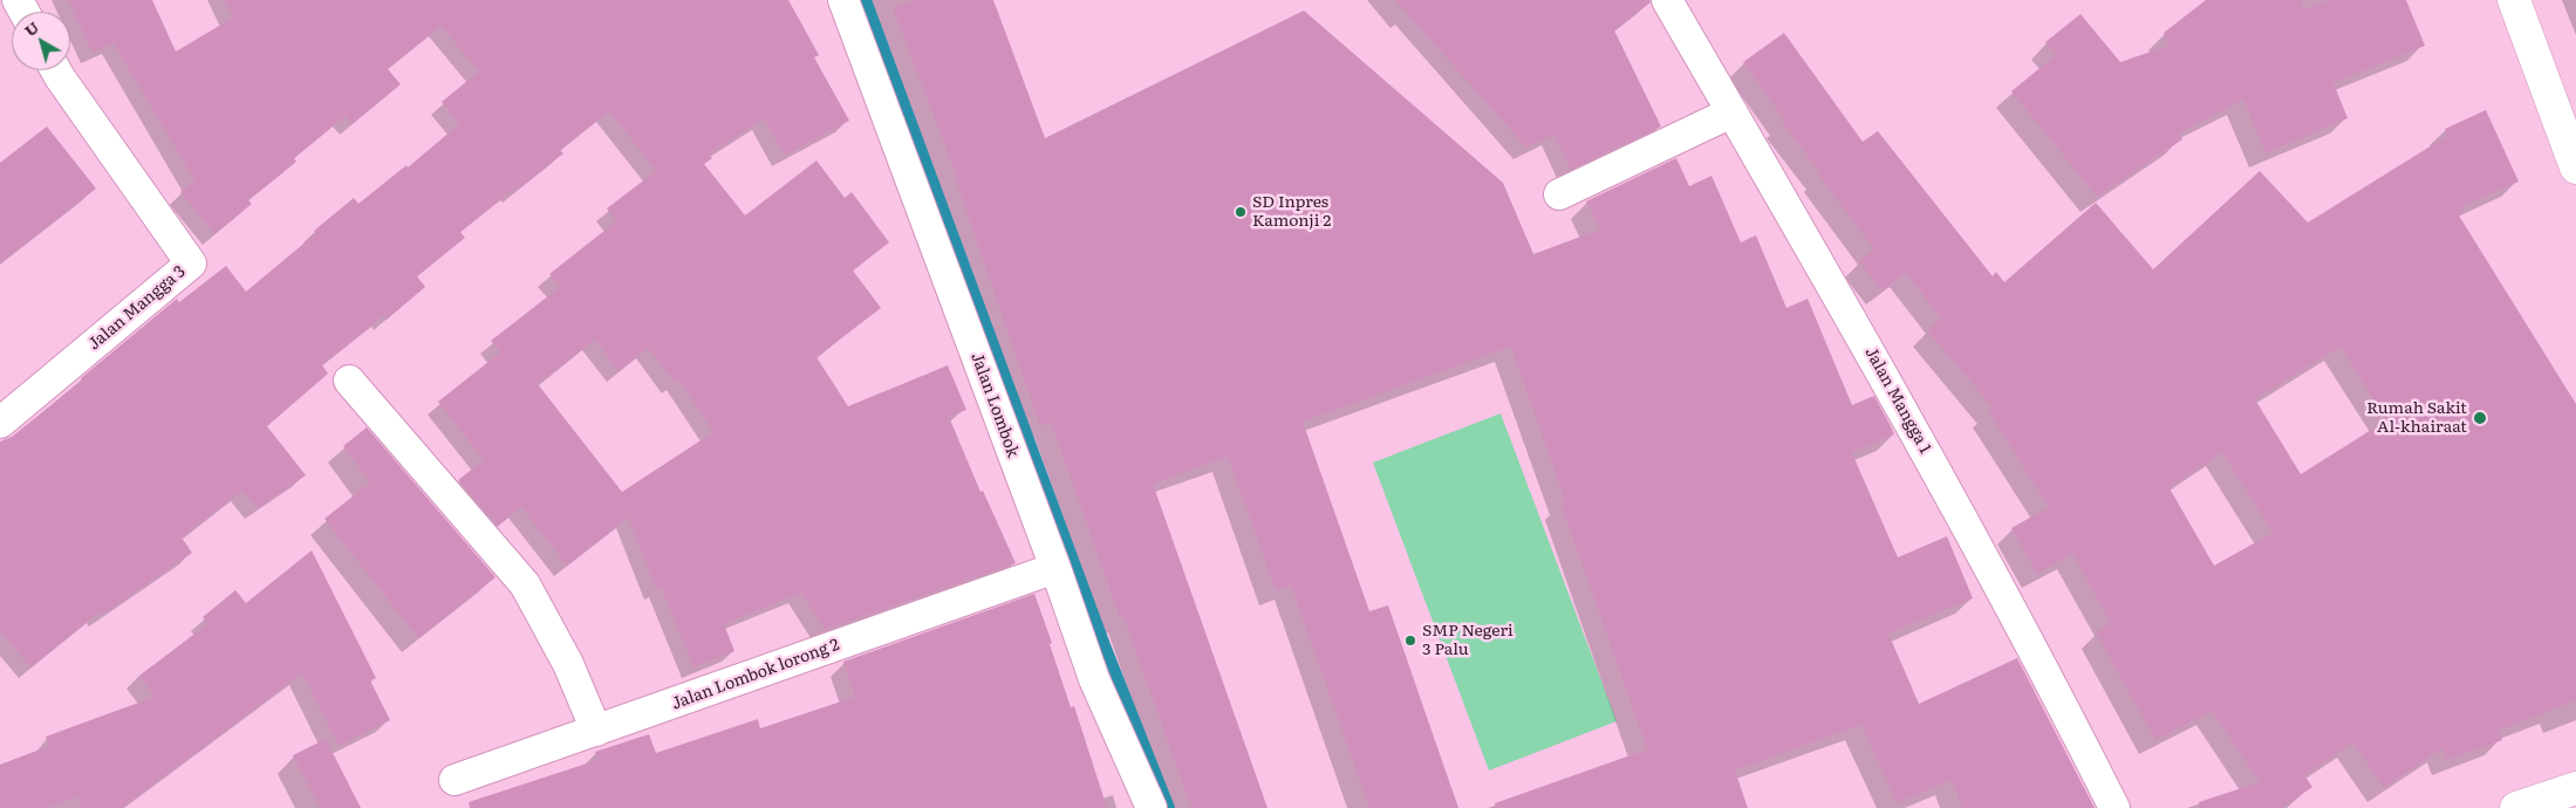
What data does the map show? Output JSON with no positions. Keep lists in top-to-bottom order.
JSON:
{
  "streets": {
    "street": [
      "Jalan Mangga 3",
      "Jalan Mangga 1",
      "Jalan Lombok",
      "Jalan Lombok lorong 2"
    ]
  },
  "crossings": [
    ["Jalan Lombok", "Jalan Lombok lorong 2"]
  ],
  "places": ["SD Inpres Kamonji 2", "Rumah Sakit Al-khairaat", "SMP Negeri 3 Palu"],
  "north": "top left"
}
